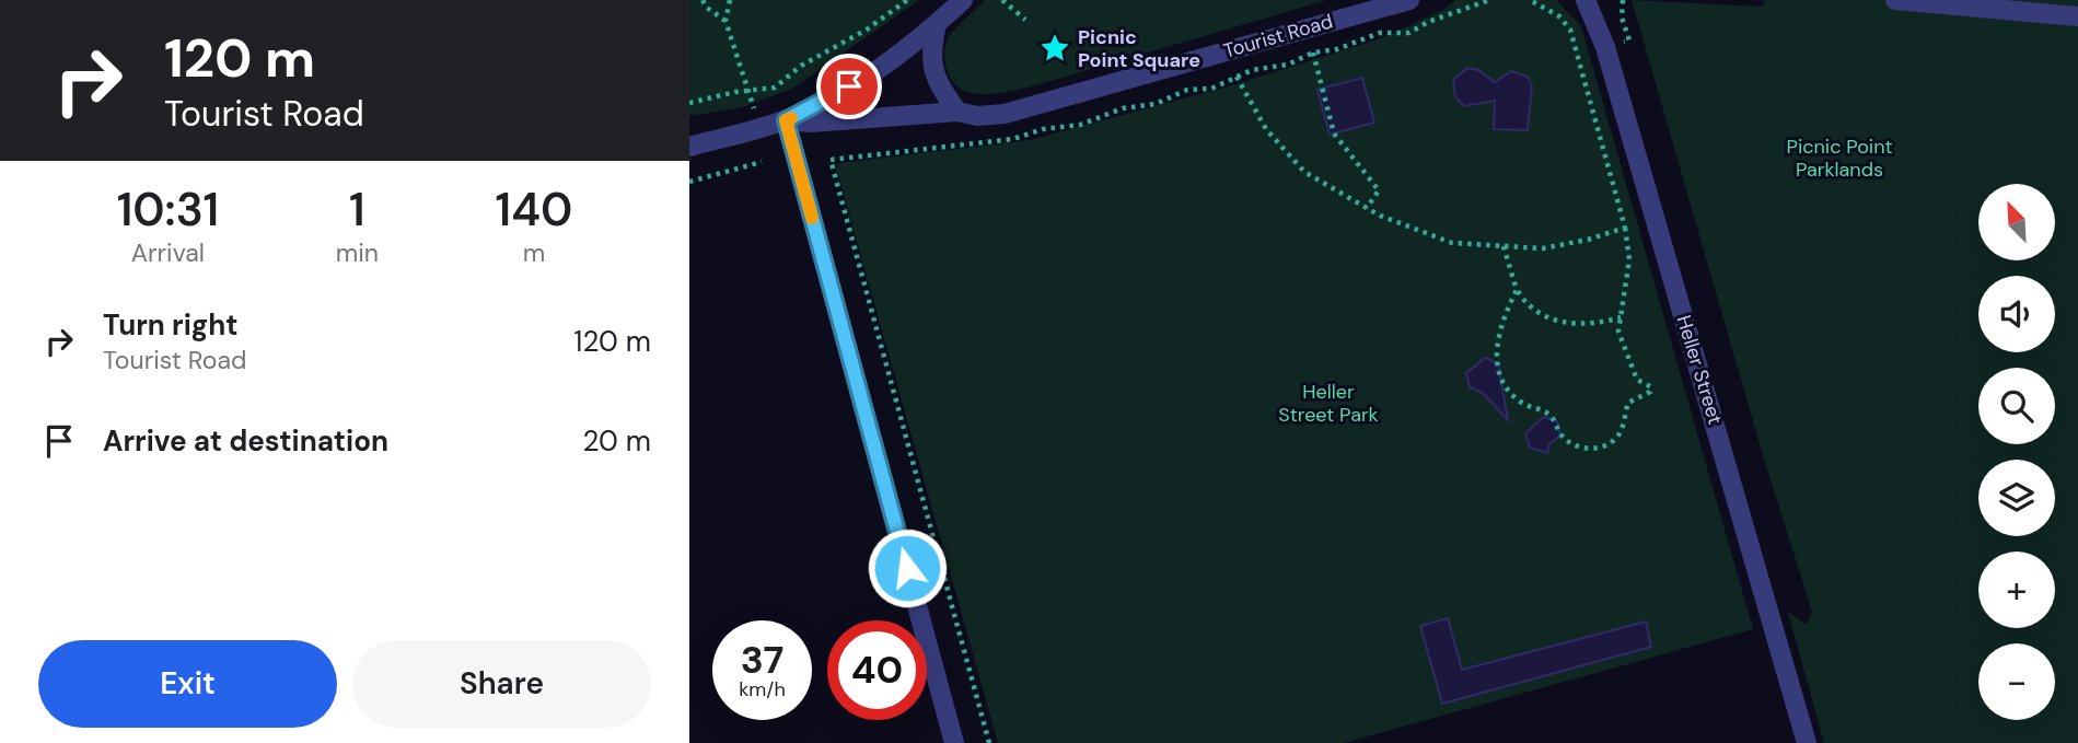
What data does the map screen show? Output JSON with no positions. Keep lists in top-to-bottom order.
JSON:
{
  "streets": {
    "street": ["Tourist Road", "Heller Street"]
  },
  "parks": ["Picnic Point Parklands", "Heller Street Park"],
  "places": {
    "place": ["Picnic Point Square"]
  },
  "north": "top left",
  "page": {
    "turn": ["120 m", "Tourist Road"],
    "eta": [
      "10:31",
      "Arrival",
      "1",
      "min",
      "140",
      "m"
    ],
    "map_buttons": ["+", "−"],
    "list": [
      {
        "name": "Turn right",
        "note": "Tourist Road",
        "value": "120 m"
      },
      {
        "name": "Arrive at destination",
        "value": "20 m"
      }
    ],
    "speed": "37 km/h",
    "limit": "40",
    "buttons": ["Exit", "Share"]
  }
}
